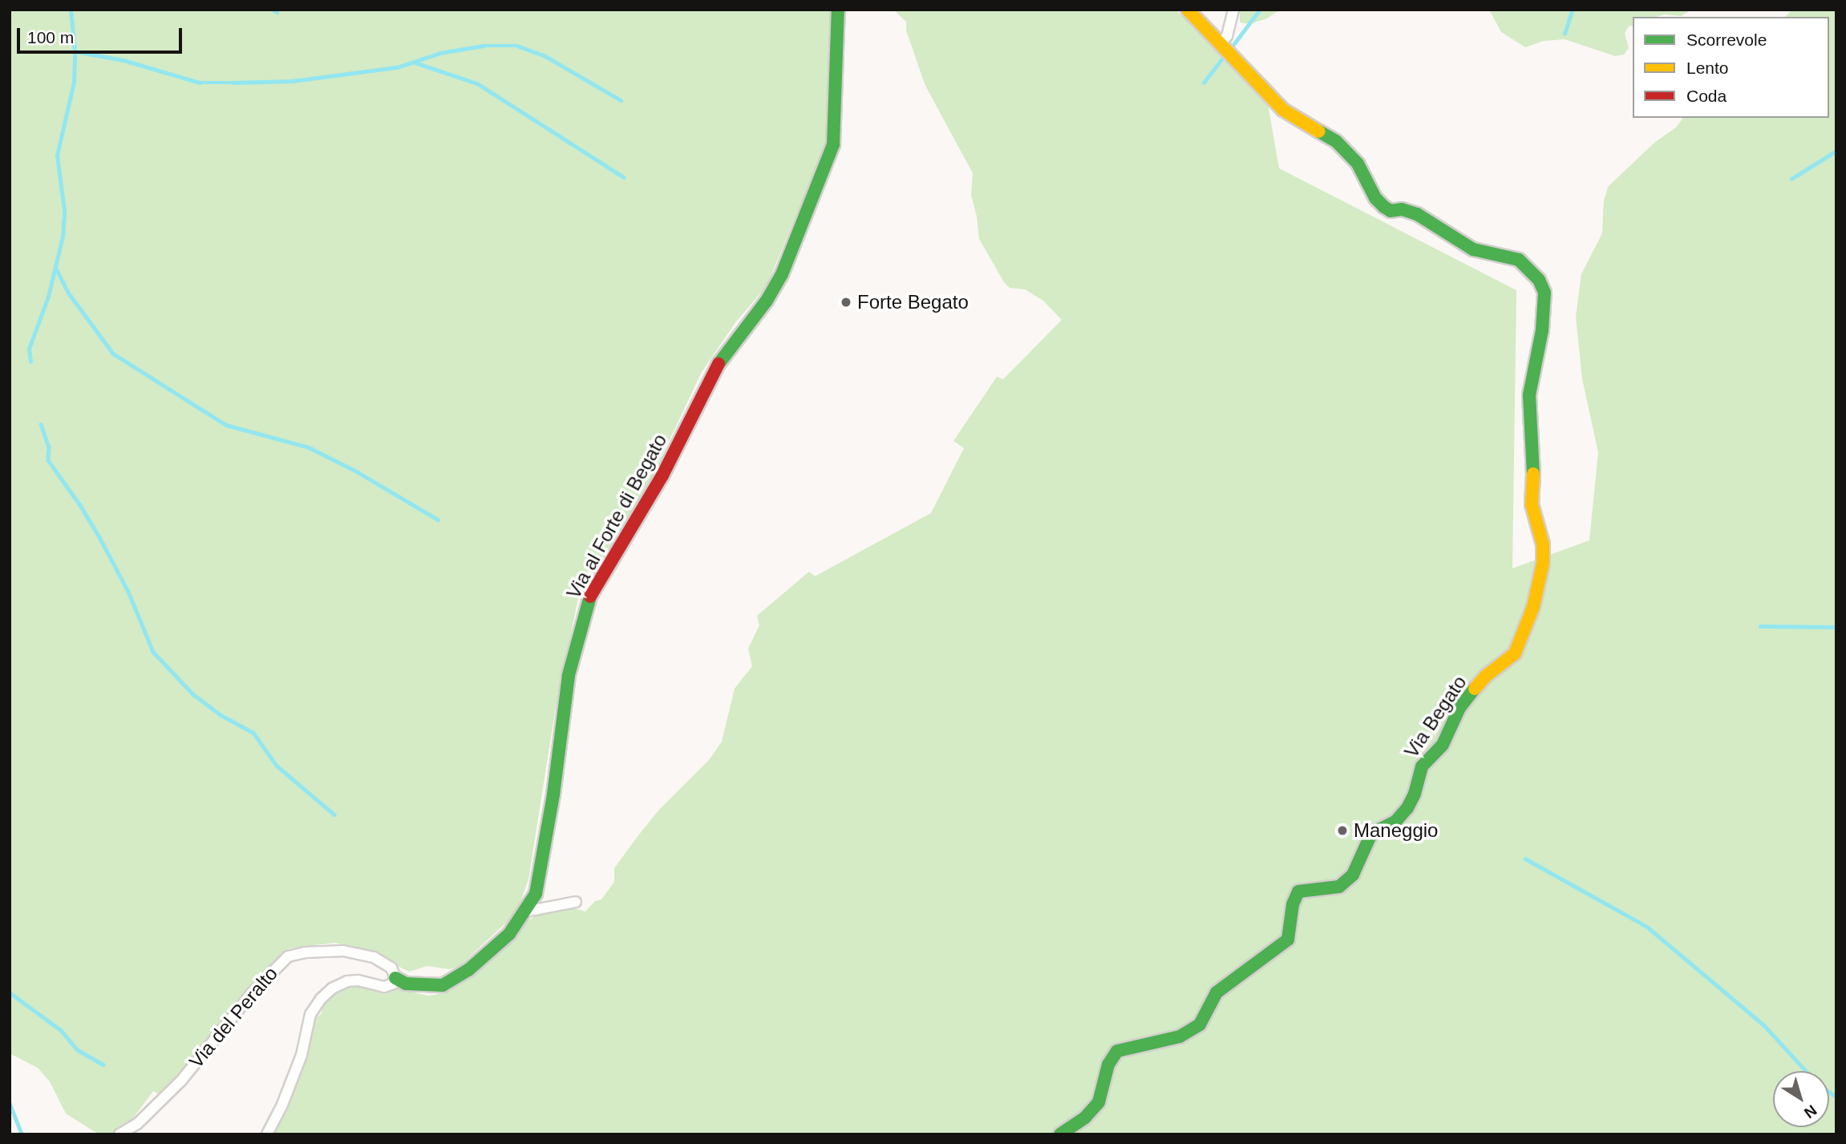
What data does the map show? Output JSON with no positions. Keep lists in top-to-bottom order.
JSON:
{
  "streets": {
    "street": ["Via al Forte di Begato", "Via Begato", "Via del Peralto"]
  },
  "crossings": [
    ["Via al Forte di Begato", "Via del Peralto"]
  ],
  "places": ["Forte Begato", "Maneggio"],
  "legend": ["Scorrevole", "Lento", "Coda"],
  "scale_bar": "100 m",
  "north": "bottom right"
}
